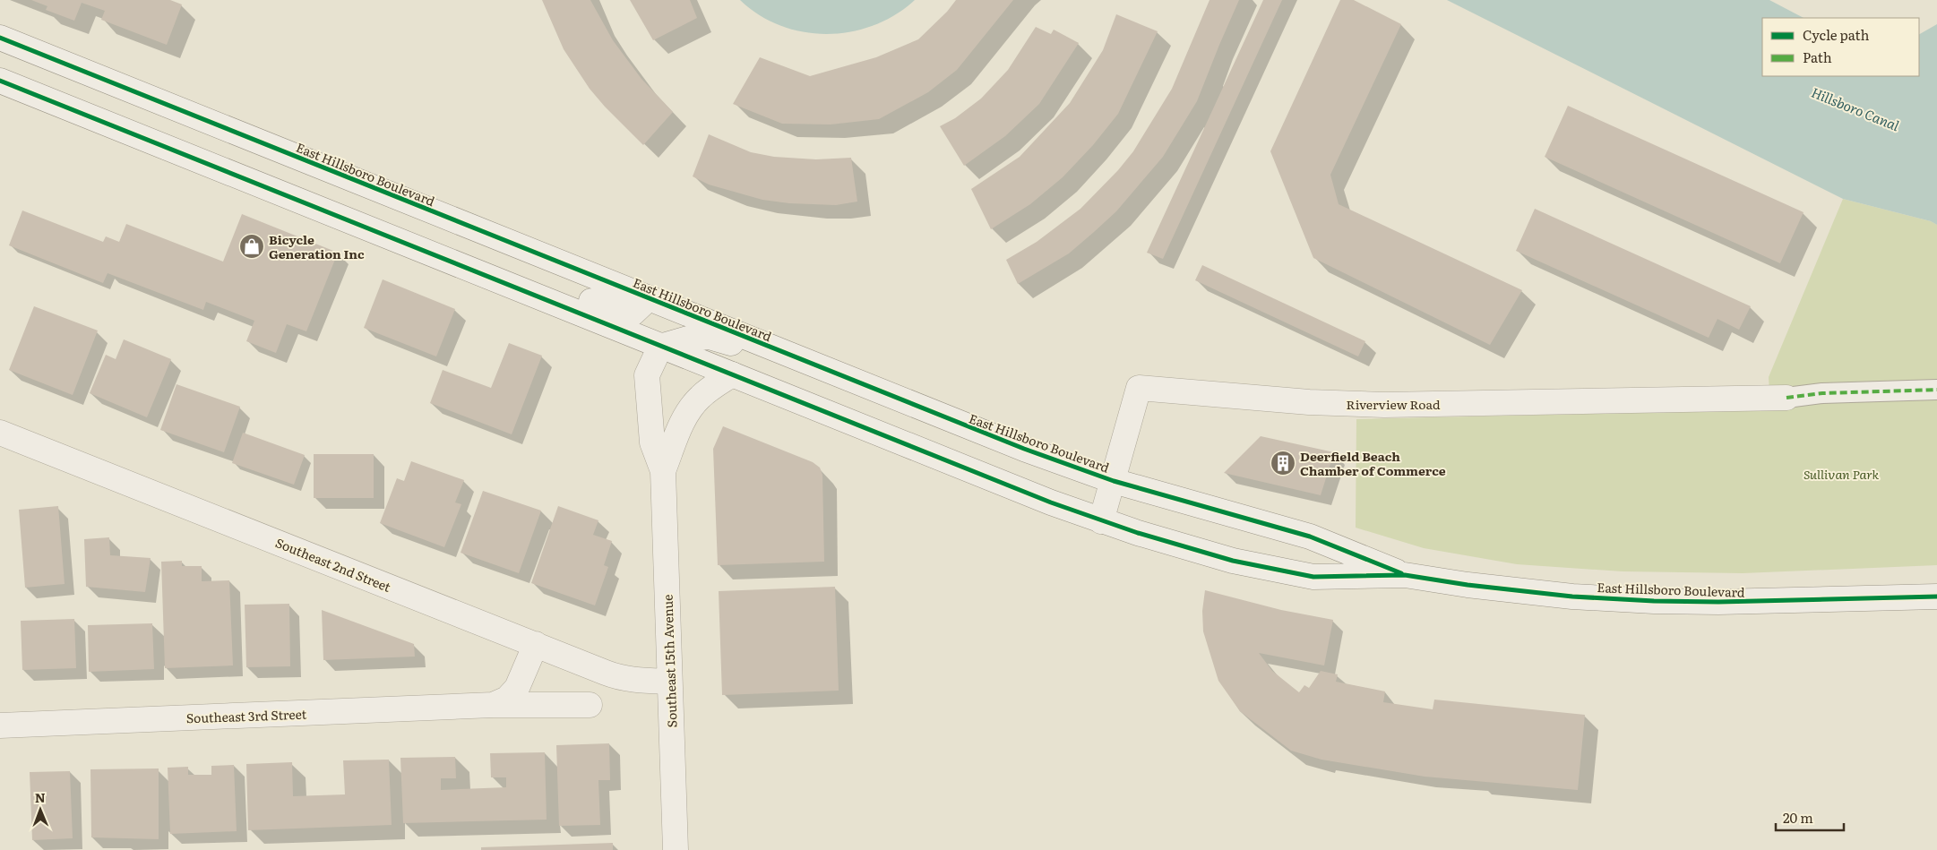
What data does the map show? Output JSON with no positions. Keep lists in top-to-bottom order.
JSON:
{
  "streets": {
    "main road": [
      "East Hillsboro Boulevard",
      "Riverview Road",
      "Southeast 2nd Street",
      "Southeast 15th Avenue",
      "Southeast 3rd Street"
    ]
  },
  "crossings": [
    ["East Hillsboro Boulevard", "Riverview Road"],
    ["East Hillsboro Boulevard", "Southeast 15th Avenue"],
    ["Southeast 2nd Street", "Southeast 15th Avenue"],
    ["Southeast 2nd Street", "Southeast 3rd Street"]
  ],
  "water": ["Hillsboro Canal"],
  "parks": ["Sullivan Park"],
  "places": {
    "shop": ["Bicycle Generation Inc"],
    "building": ["Deerfield Beach Chamber of Commerce"]
  },
  "legend": ["Cycle path", "Path"],
  "scale_bar": "20 m",
  "north": "top"
}
